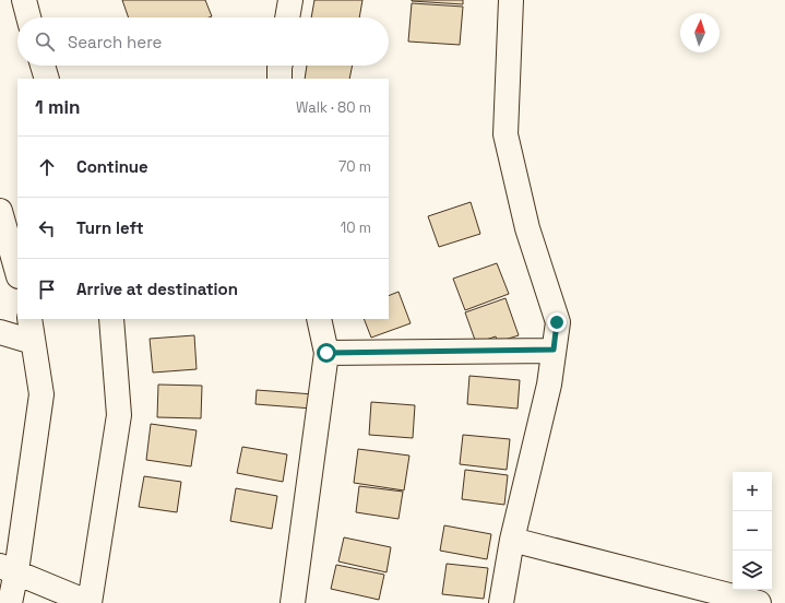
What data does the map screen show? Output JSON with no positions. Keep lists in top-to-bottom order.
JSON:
{
  "north": "top",
  "page": {
    "search": "Search here",
    "heading": ["1 min", "Walk · 80 m"],
    "list": [
      ["Continue", "70 m"],
      ["Turn left", "10 m"],
      "Arrive at destination"
    ],
    "map_buttons": ["+", "−"]
  }
}
